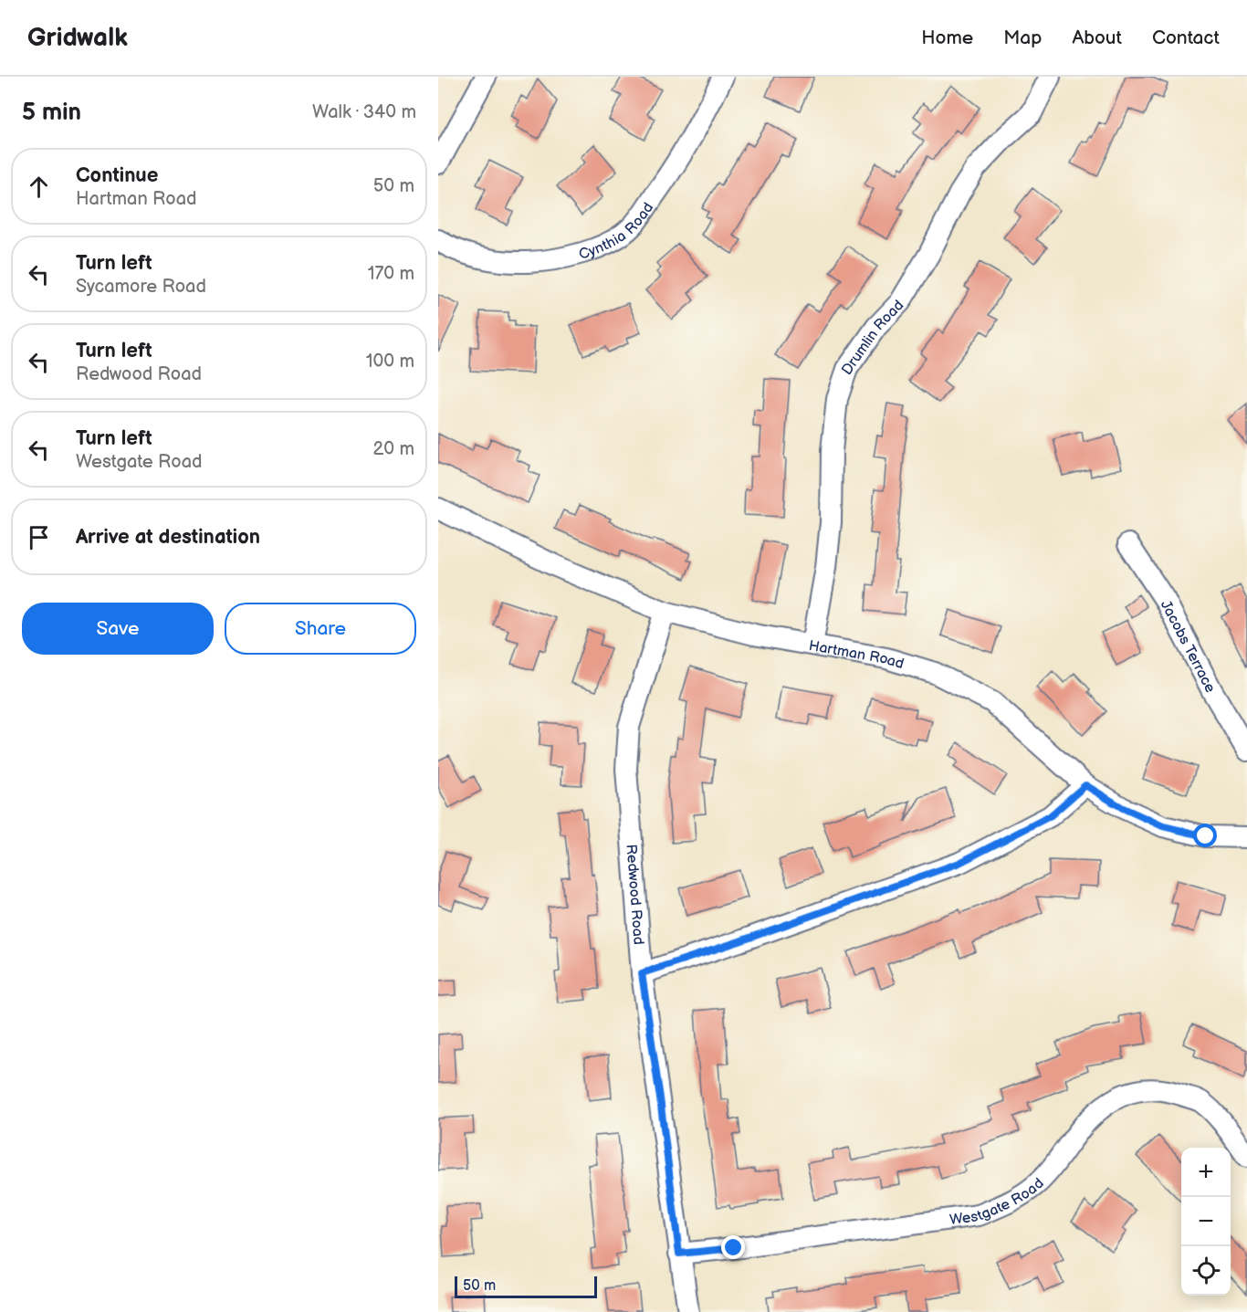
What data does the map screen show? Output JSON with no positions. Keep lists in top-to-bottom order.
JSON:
{
  "streets": {
    "street": [
      "Cynthia Road",
      "Drumlin Road",
      "Jacobs Terrace",
      "Hartman Road",
      "Redwood Road",
      "Westgate Road"
    ]
  },
  "crossings": [
    ["Drumlin Road", "Hartman Road"],
    ["Hartman Road", "Redwood Road"],
    ["Redwood Road", "Westgate Road"]
  ],
  "scale_bar": "50 m",
  "page": {
    "header": "Gridwalk",
    "nav": [
      "Home",
      "Map",
      "About",
      "Contact"
    ],
    "heading": ["5 min", "Walk · 340 m"],
    "list": [
      ["Continue", "Hartman Road", "50 m"],
      ["Turn left", "Sycamore Road", "170 m"],
      ["Turn left", "Redwood Road", "100 m"],
      ["Turn left", "Westgate Road", "20 m"],
      "Arrive at destination"
    ],
    "buttons": ["Save", "Share"],
    "map_buttons": ["+", "−"],
    "scale": "50 m"
  }
}
